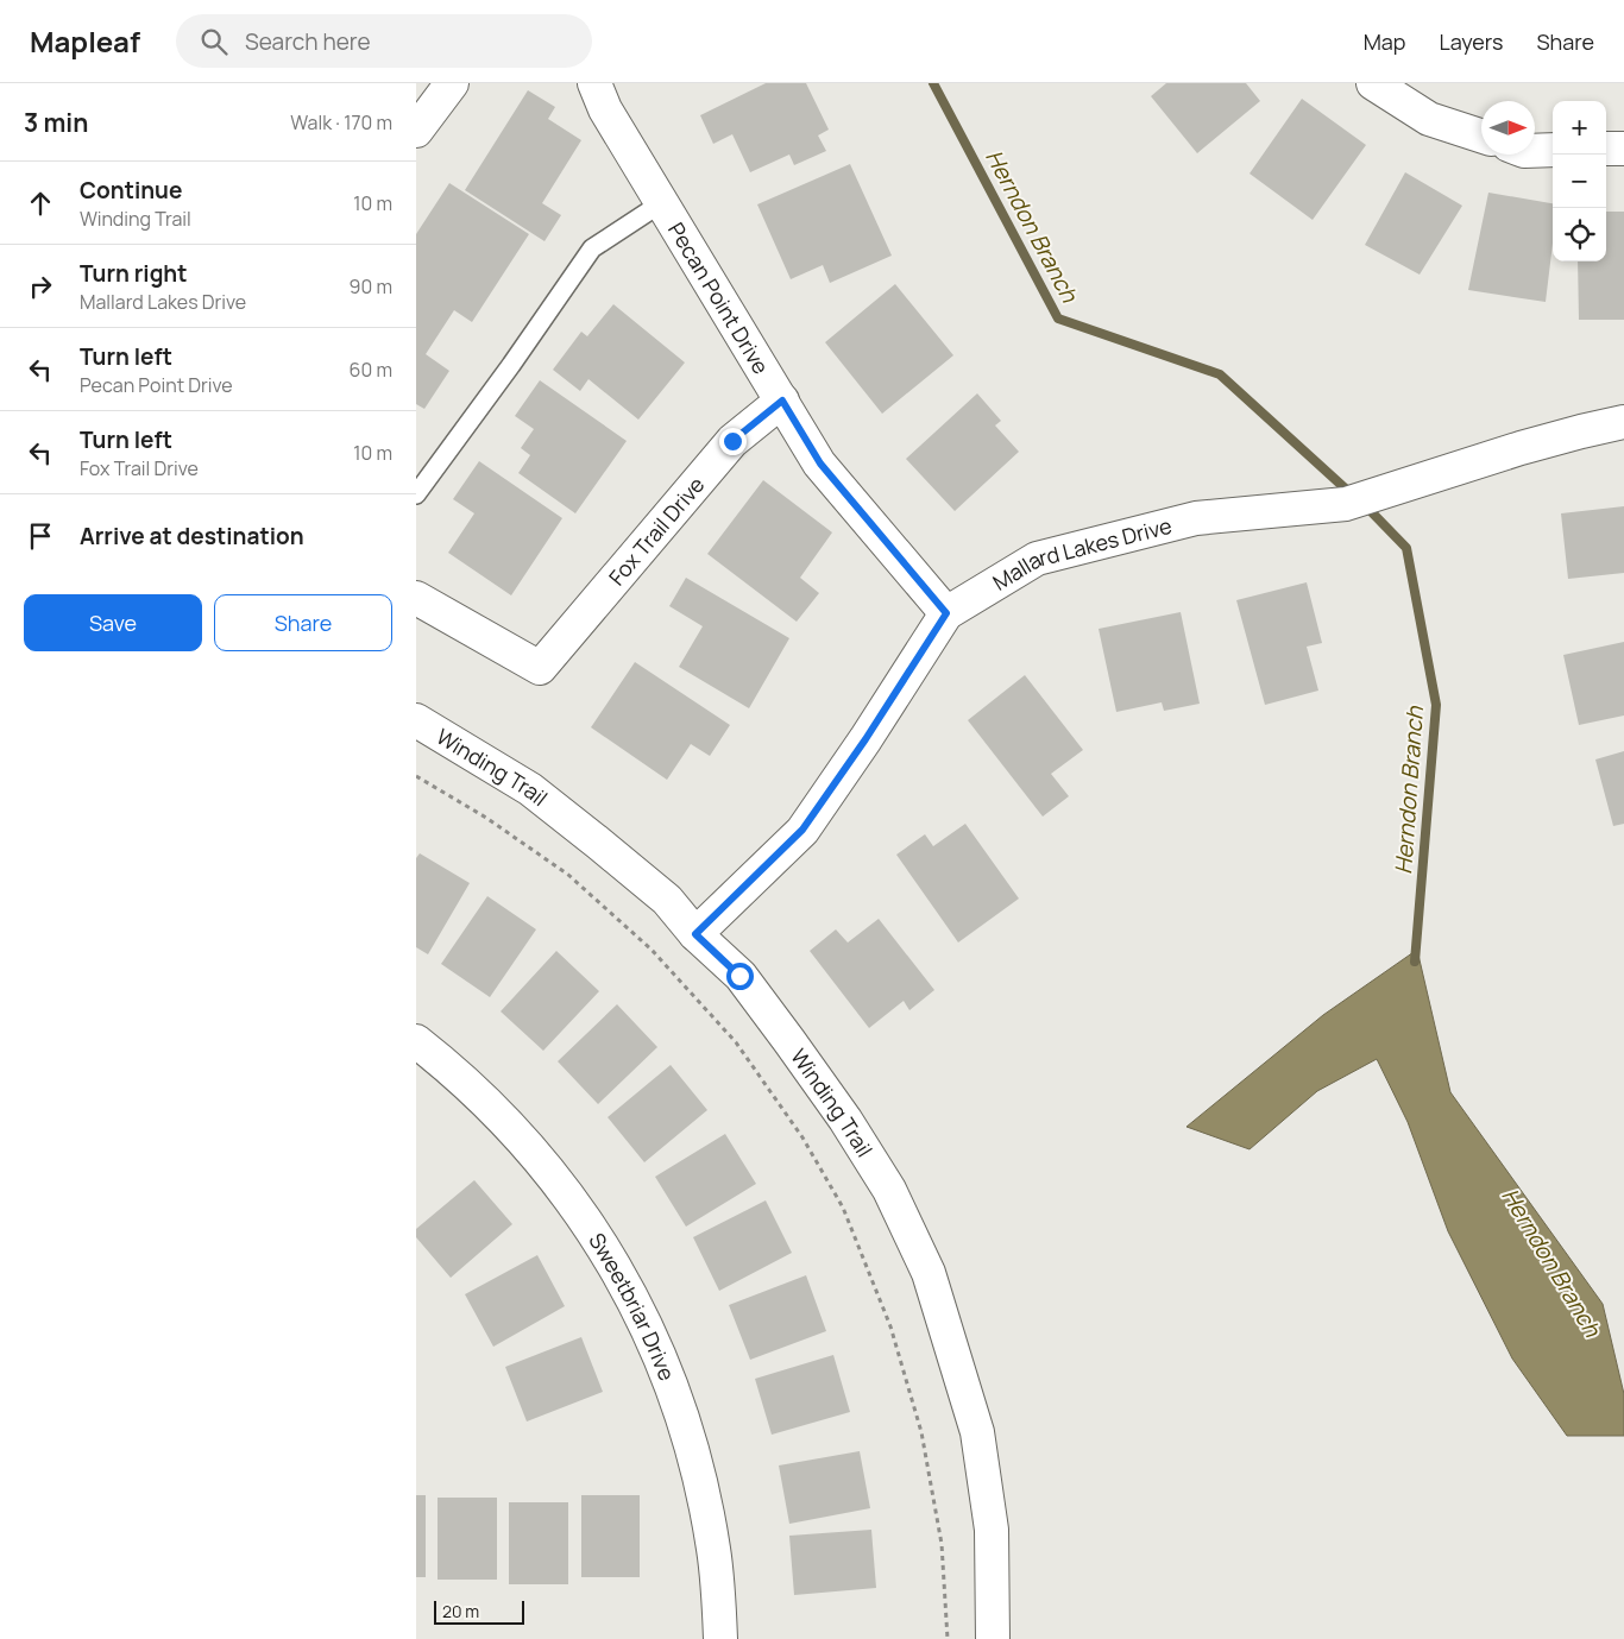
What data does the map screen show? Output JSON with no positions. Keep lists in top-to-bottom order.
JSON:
{
  "streets": {
    "street": [
      "Pecan Point Drive",
      "Fox Trail Drive",
      "Mallard Lakes Drive",
      "Winding Trail",
      "Sweetbriar Drive"
    ]
  },
  "crossings": [
    ["Pecan Point Drive", "Fox Trail Drive"],
    ["Pecan Point Drive", "Mallard Lakes Drive"],
    ["Mallard Lakes Drive", "Winding Trail"]
  ],
  "water": ["Herndon Branch"],
  "scale_bar": "20 m",
  "north": "right",
  "page": {
    "header": "Mapleaf",
    "search": "Search here",
    "nav": ["Map", "Layers", "Share"],
    "heading": ["3 min", "Walk · 170 m"],
    "map_buttons": ["+", "−"],
    "list": [
      ["Continue", "Winding Trail", "10 m"],
      ["Turn right", "Mallard Lakes Drive", "90 m"],
      ["Turn left", "Pecan Point Drive", "60 m"],
      ["Turn left", "Fox Trail Drive", "10 m"],
      "Arrive at destination"
    ],
    "buttons": ["Save", "Share"],
    "scale": "20 m"
  }
}
